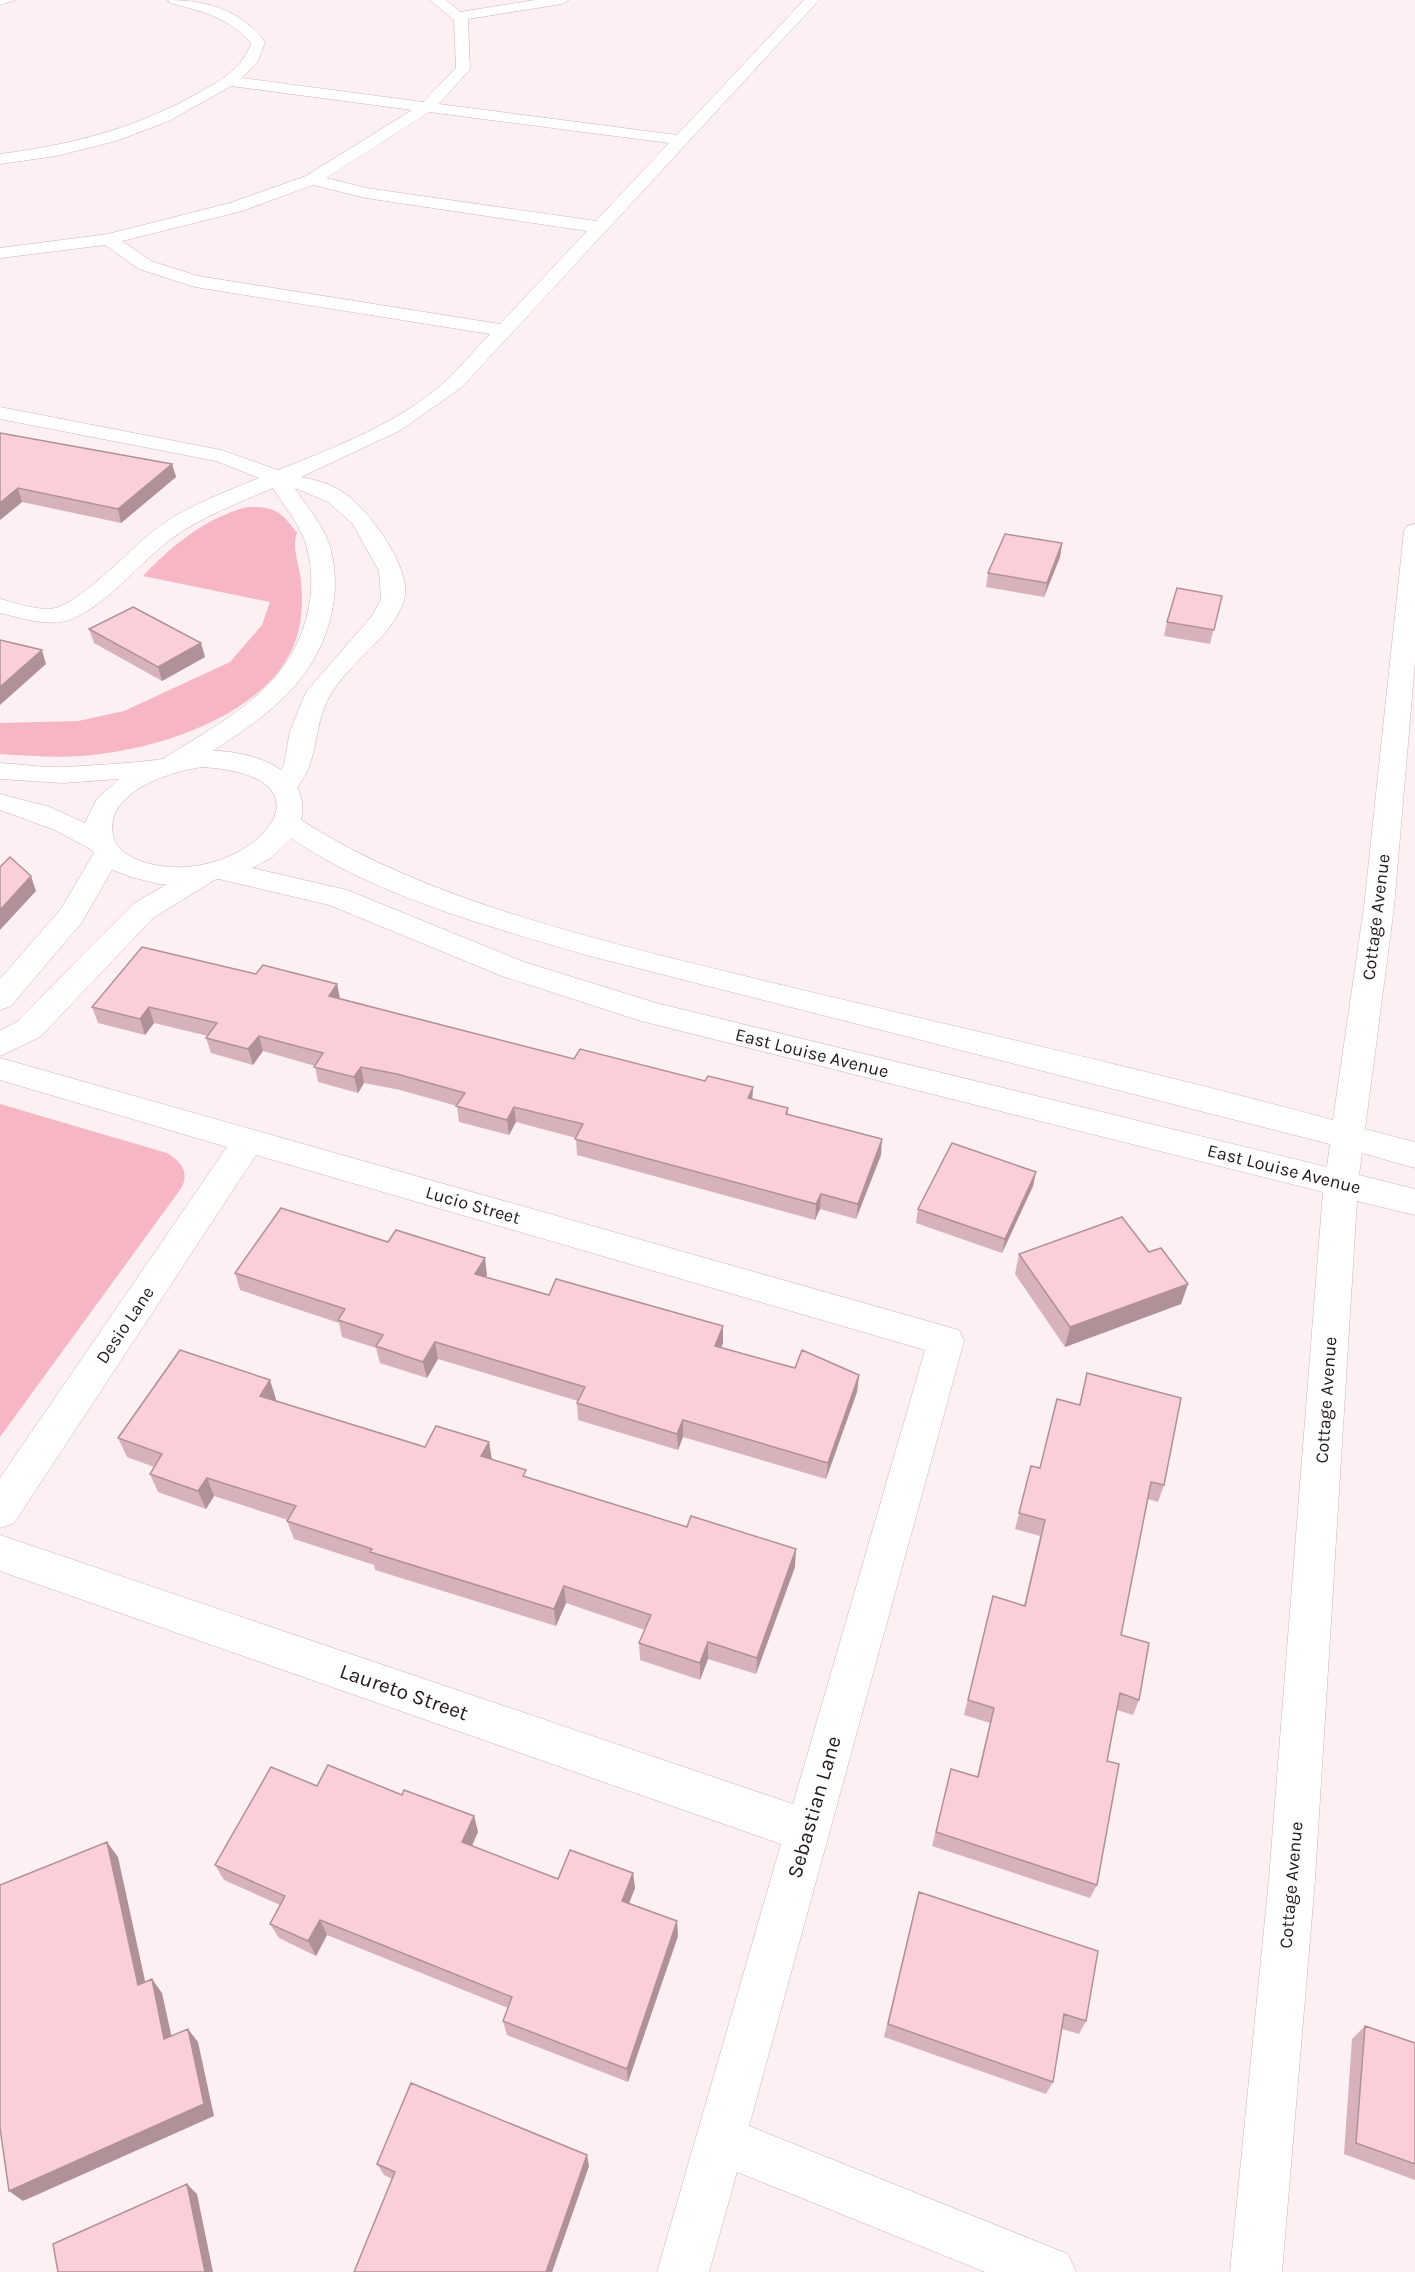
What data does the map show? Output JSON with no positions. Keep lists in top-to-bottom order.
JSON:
{
  "streets": {
    "street": [
      "Cottage Avenue",
      "East Louise Avenue",
      "Lucio Street",
      "Desio Lane",
      "Laureto Street",
      "Sebastian Lane"
    ]
  },
  "crossings": [
    ["Cottage Avenue", "East Louise Avenue"],
    ["Lucio Street", "Desio Lane"],
    ["Lucio Street", "Sebastian Lane"],
    ["Laureto Street", "Sebastian Lane"]
  ]
}
